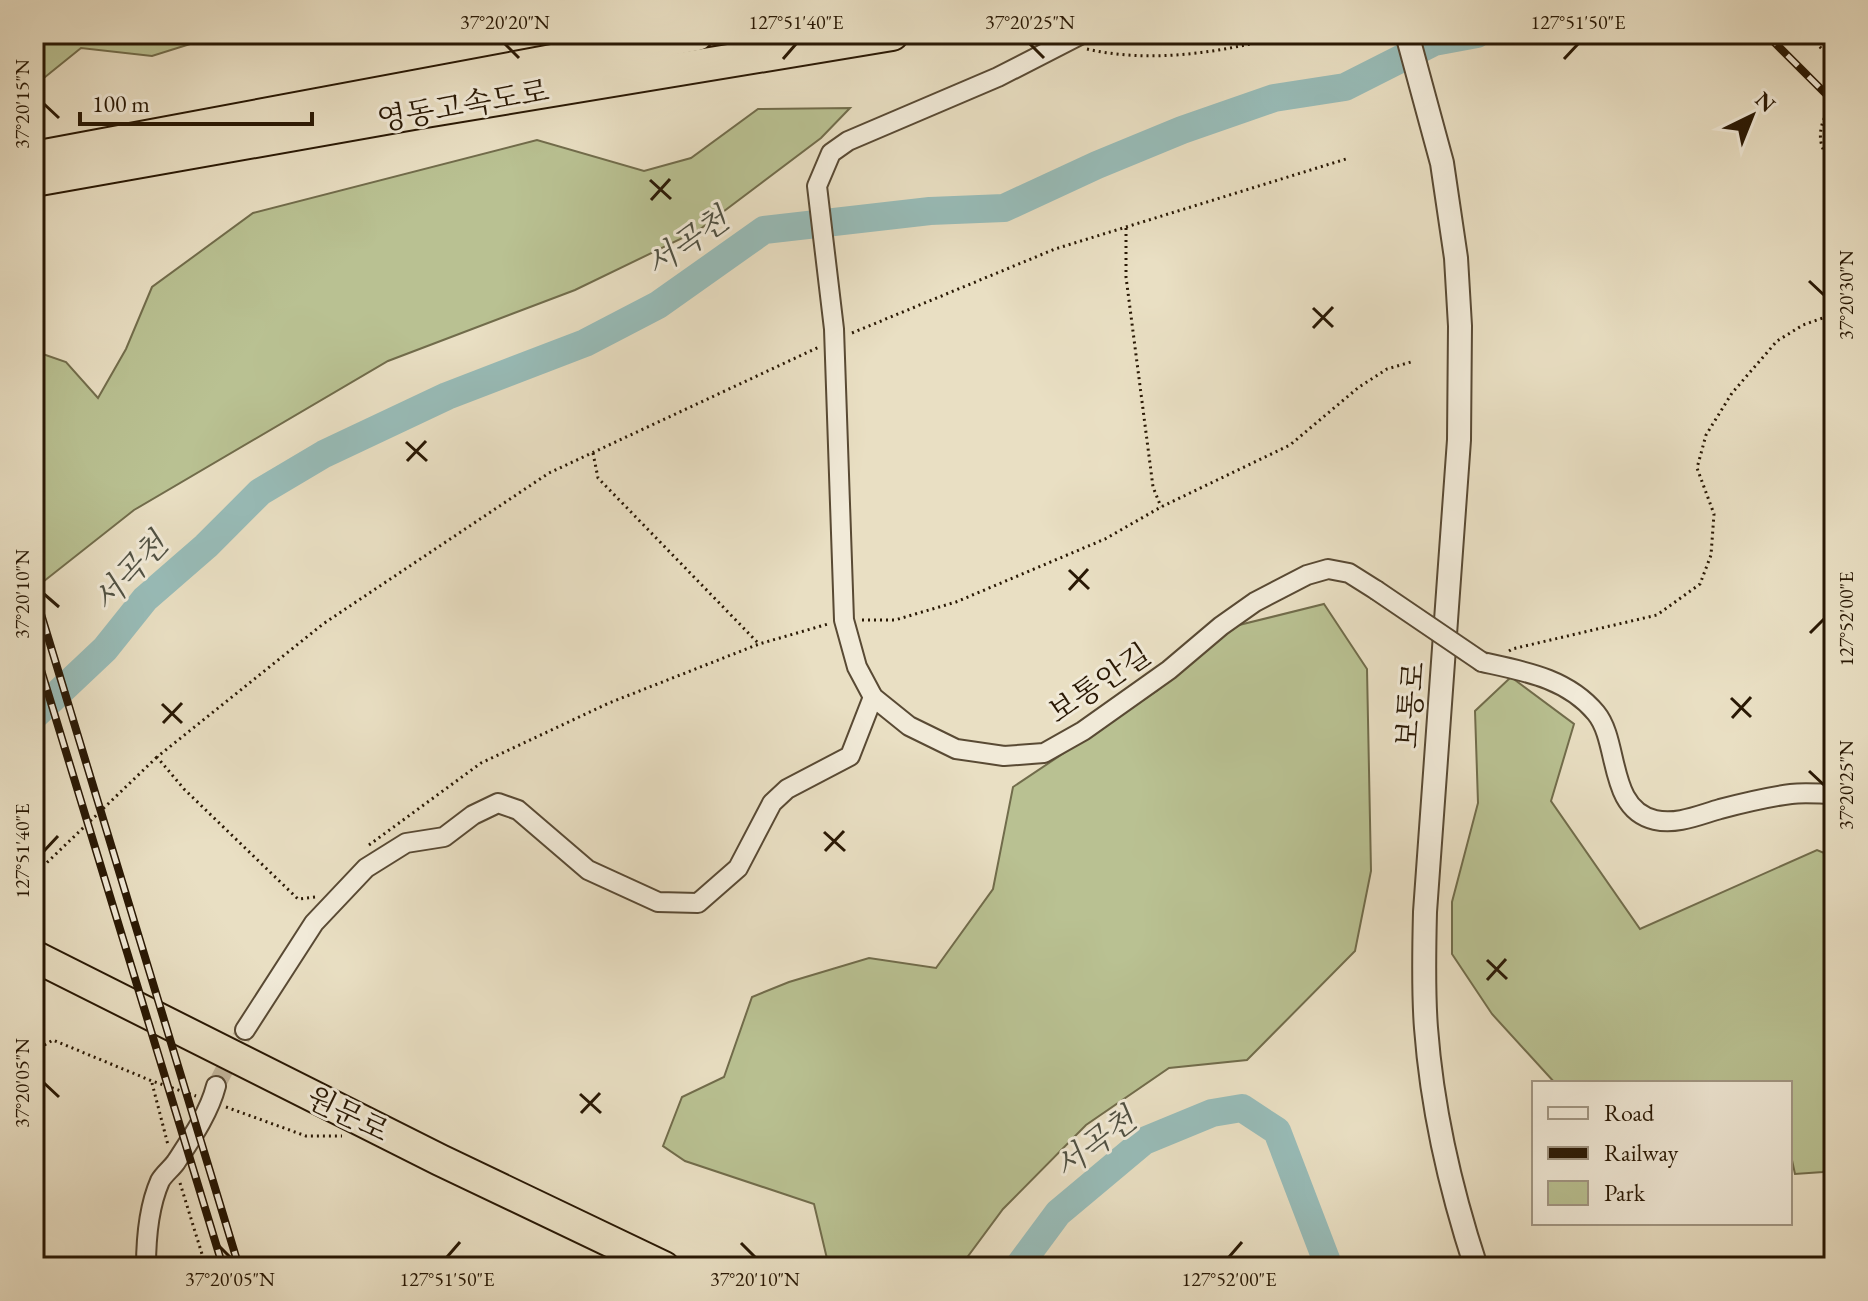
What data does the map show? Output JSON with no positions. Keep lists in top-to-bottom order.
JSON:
{
  "streets": {
    "highway": ["영동고속도로", "원문로"],
    "street": ["보통안길", "보통로"]
  },
  "water": ["서곡천"],
  "legend": ["Road", "Railway", "Park"],
  "scale_bar": "100 m",
  "north": "top right",
  "coordinates": [
    "37°20'20\"N",
    "127°51'40\"E",
    "37°20'25\"N",
    "127°51'50\"E",
    "37°20'15\"N",
    "37°20'30\"N",
    "37°20'10\"N",
    "127°52'00\"E",
    "37°20'05\"N"
  ]
}
